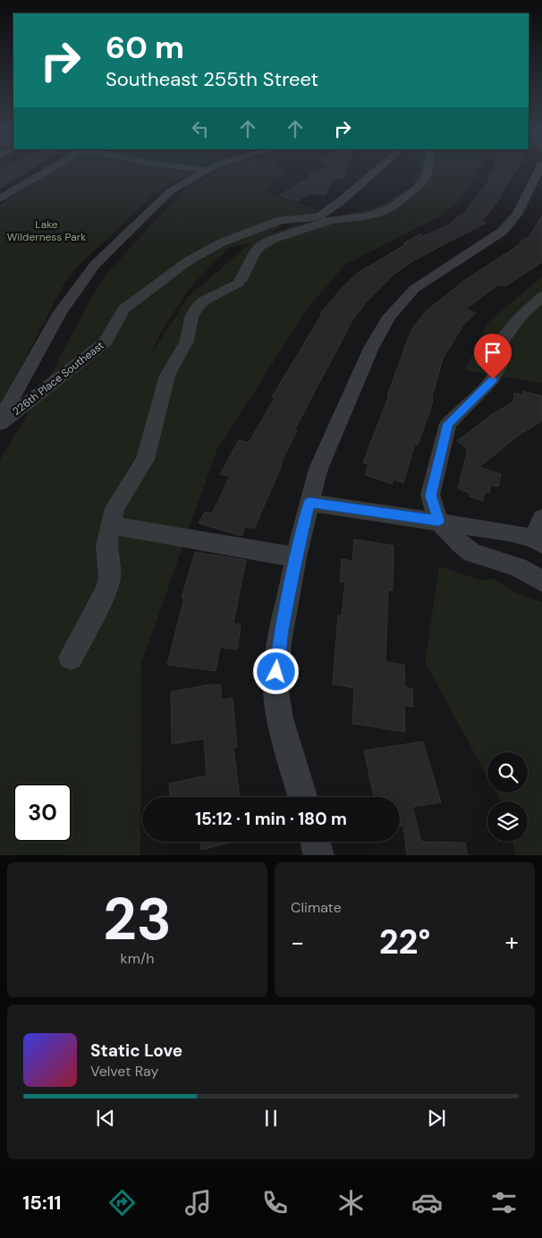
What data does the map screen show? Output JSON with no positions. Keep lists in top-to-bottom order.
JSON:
{
  "streets": {
    "street": ["226th Place Southeast"]
  },
  "parks": ["Lake Wilderness Park"],
  "page": {
    "turn": ["60 m", "Southeast 255th Street"],
    "limit": "30",
    "trip": "15:12 · 1 min · 180 m",
    "tile": [
      ["23", "km/h"],
      "Climate"
    ],
    "heat": ["−", "22°", "+"],
    "song": ["Static Love", "Velvet Ray"],
    "tabs": "15:11"
  }
}
